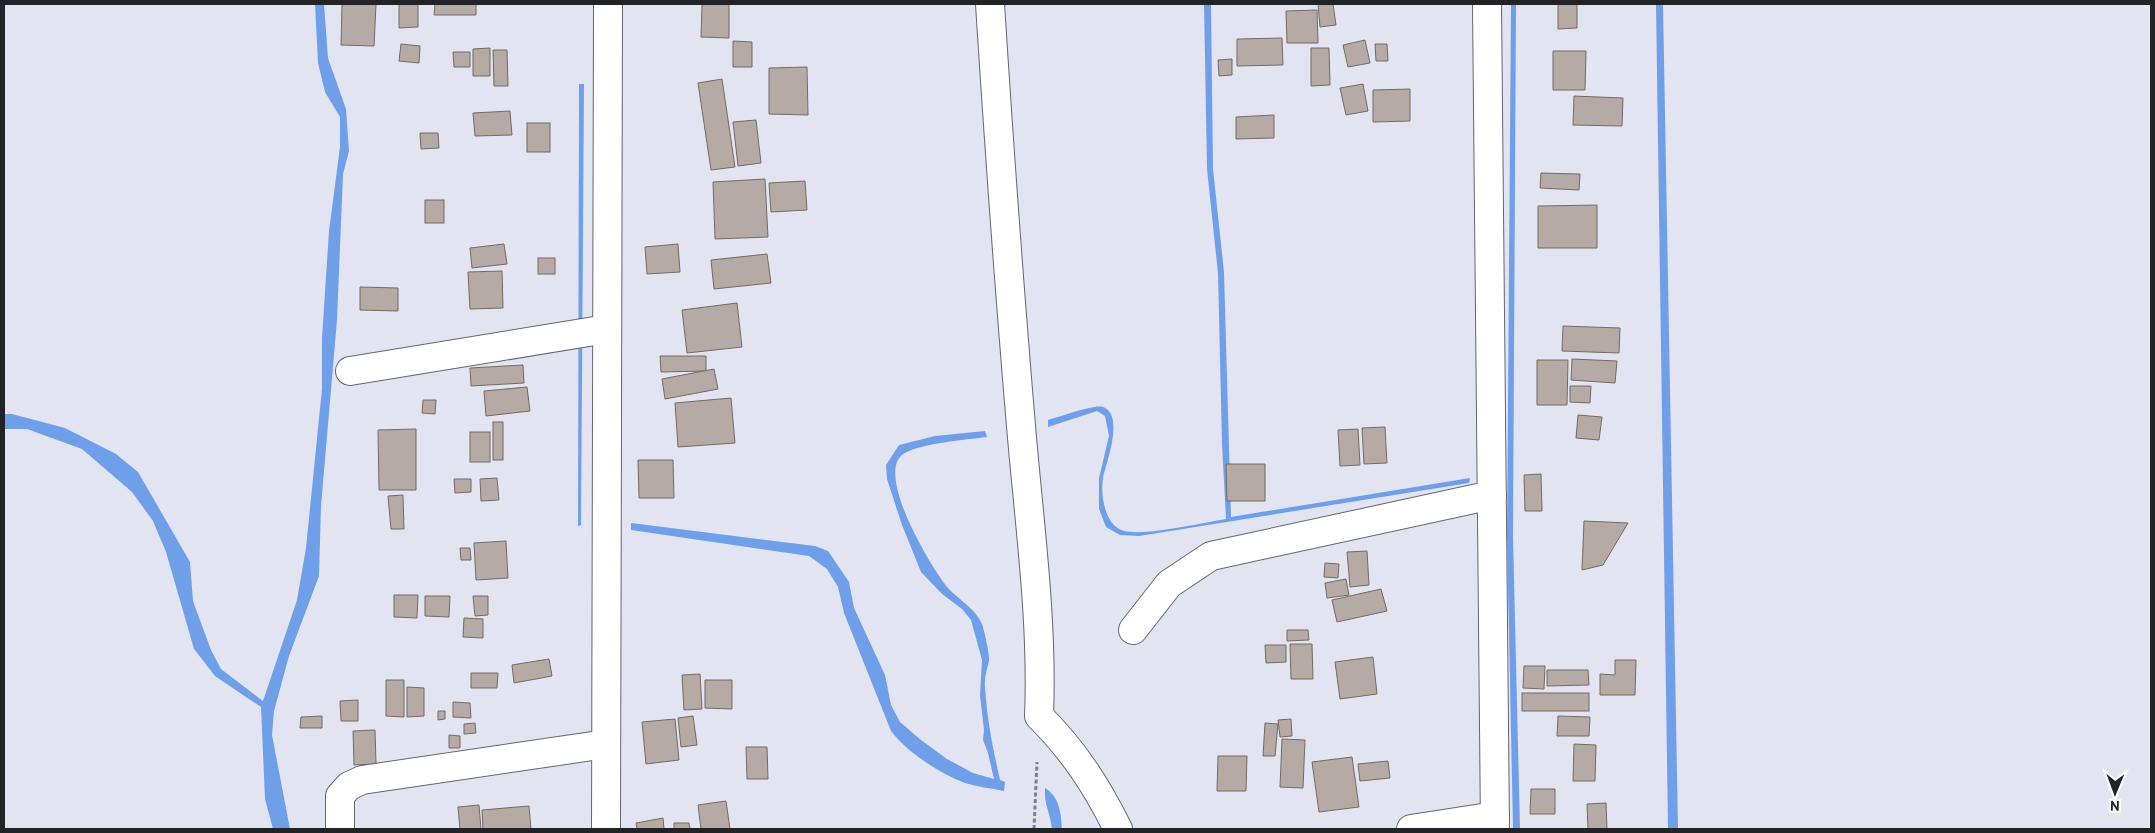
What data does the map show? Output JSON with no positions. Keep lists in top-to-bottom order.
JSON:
{
  "north": "bottom"
}
